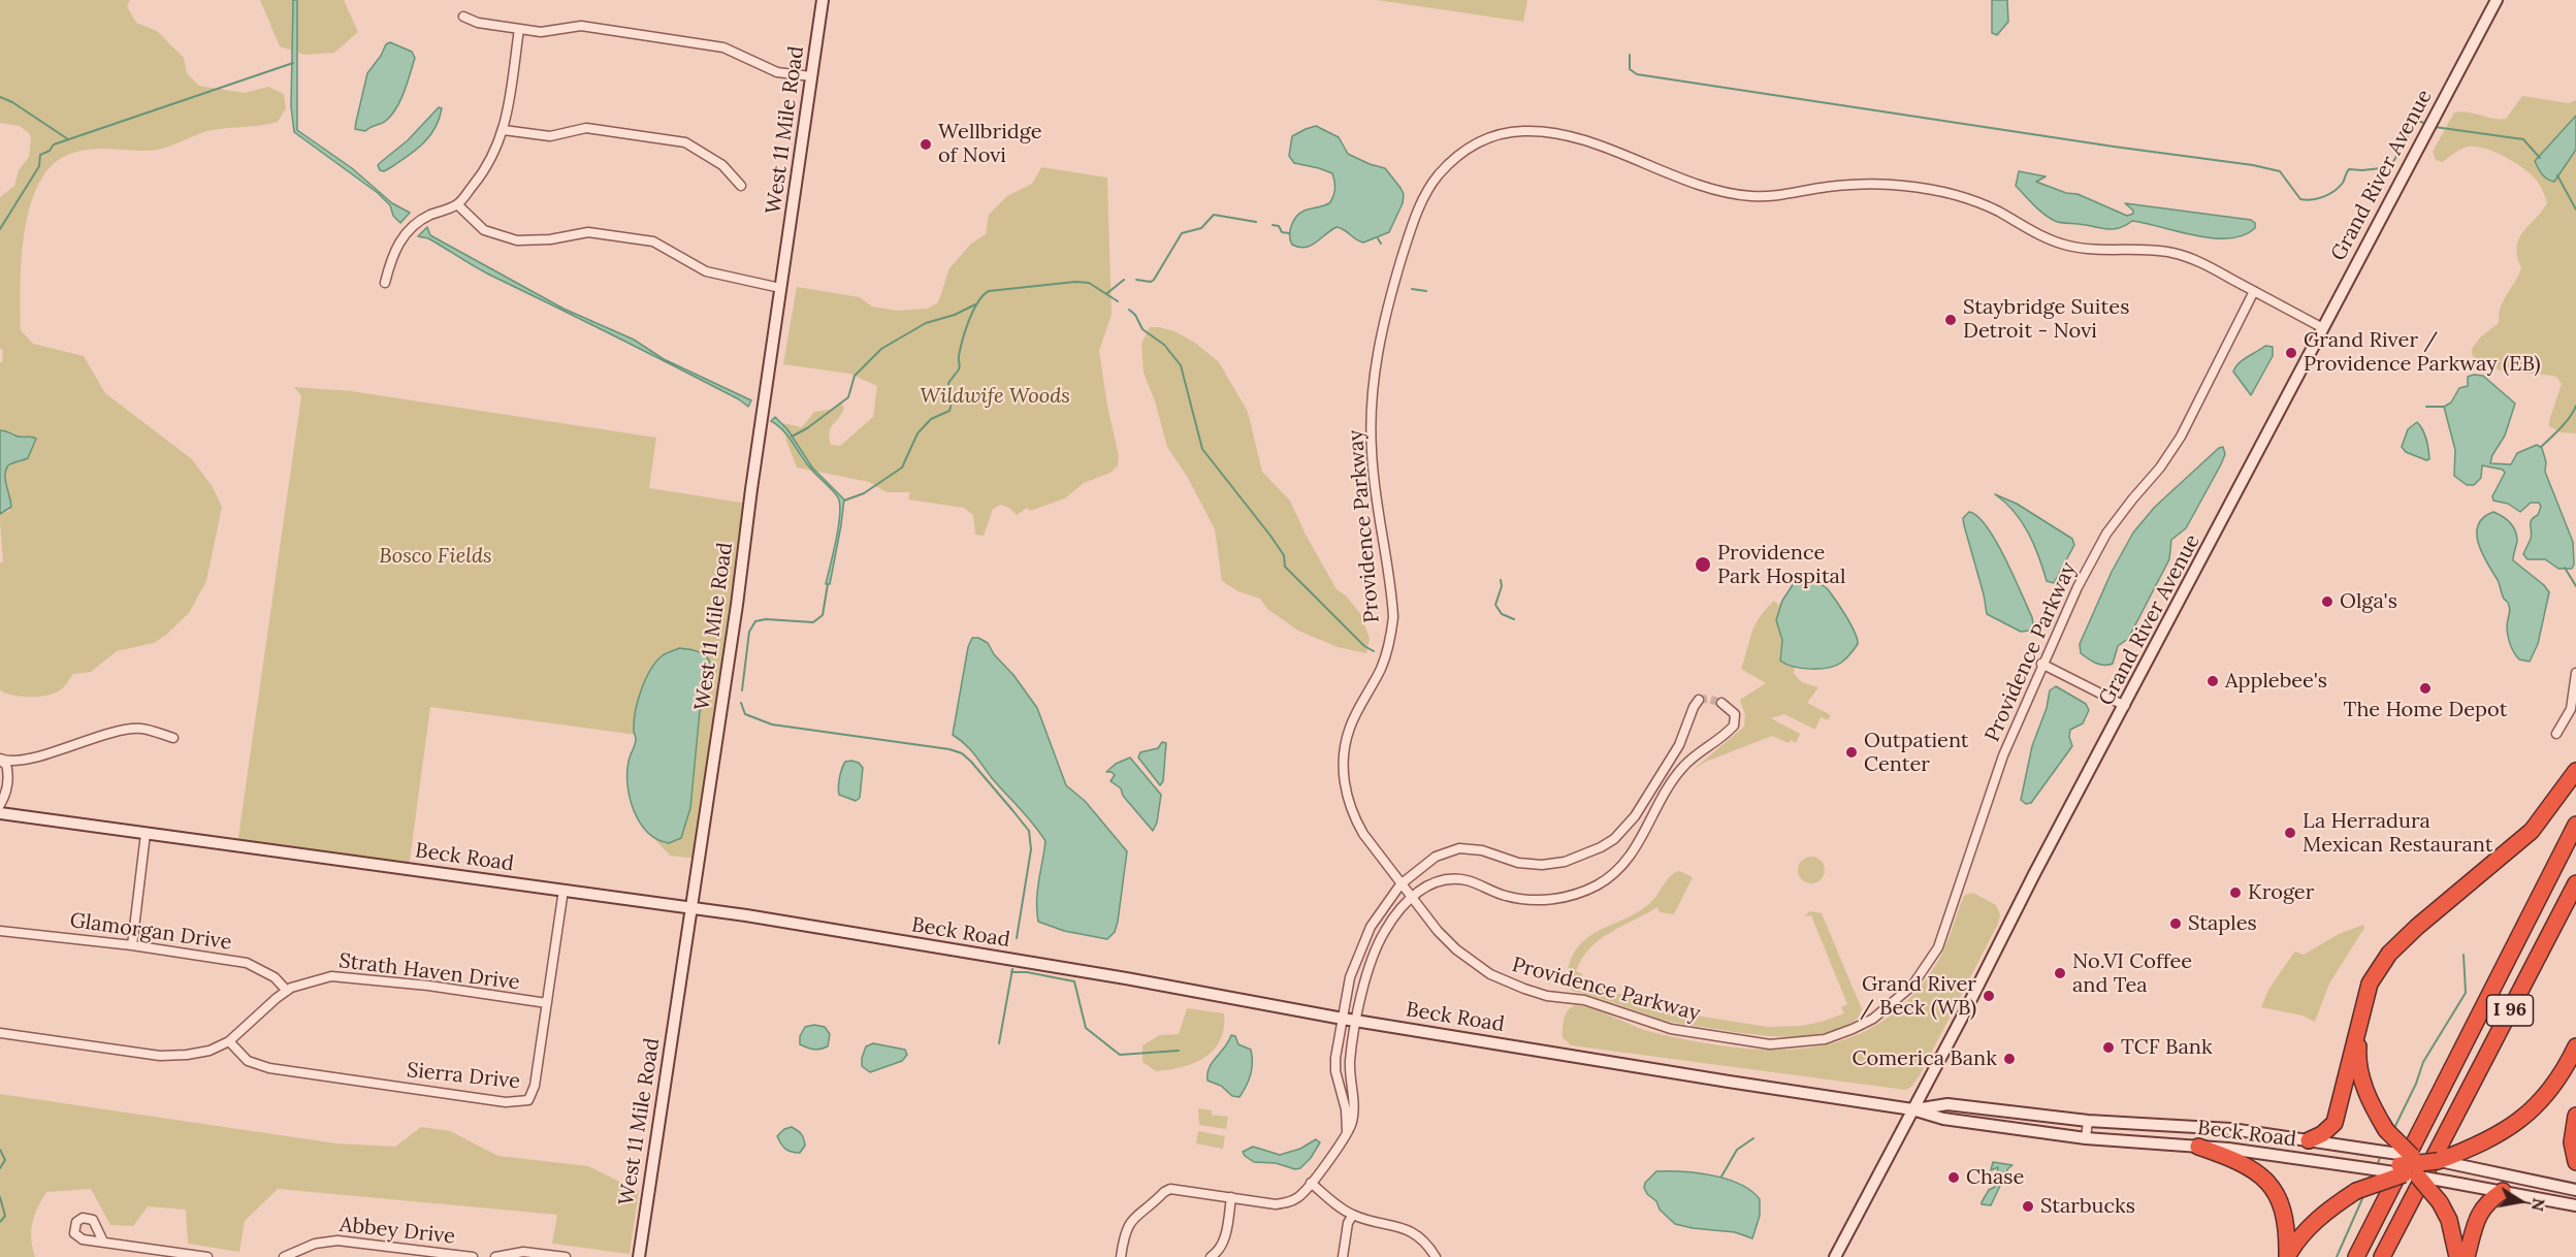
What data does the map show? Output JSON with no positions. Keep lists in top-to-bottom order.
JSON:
{
  "streets": {
    "highway": ["I 96"],
    "main road": ["West 11 Mile Road", "Grand River Avenue", "Beck Road"],
    "street": [
      "Providence Parkway",
      "Glamorgan Drive",
      "Strath Haven Drive",
      "Sierra Drive",
      "Abbey Drive"
    ]
  },
  "crossings": [
    ["West 11 Mile Road", "Beck Road"],
    ["Grand River Avenue", "Providence Parkway"],
    ["Grand River Avenue", "Beck Road"],
    ["Beck Road", "Sierra Drive"],
    ["Glamorgan Drive", "Strath Haven Drive"],
    ["Strath Haven Drive", "Sierra Drive"]
  ],
  "parks": ["Wildwife Woods", "Bosco Fields"],
  "places": [
    "Wellbridge of Novi",
    "Staybridge Suites Detroit - Novi",
    "Grand River / Providence Parkway (EB)",
    "Providence Park Hospital",
    "Olga's",
    "Applebee's",
    "The Home Depot",
    "Outpatient Center",
    "La Herradura Mexican Restaurant",
    "Kroger",
    "Staples",
    "No.VI Coffee and Tea",
    "Grand River / Beck (WB)",
    "TCF Bank",
    "Comerica Bank",
    "Chase",
    "Starbucks"
  ],
  "north": "right"
}
